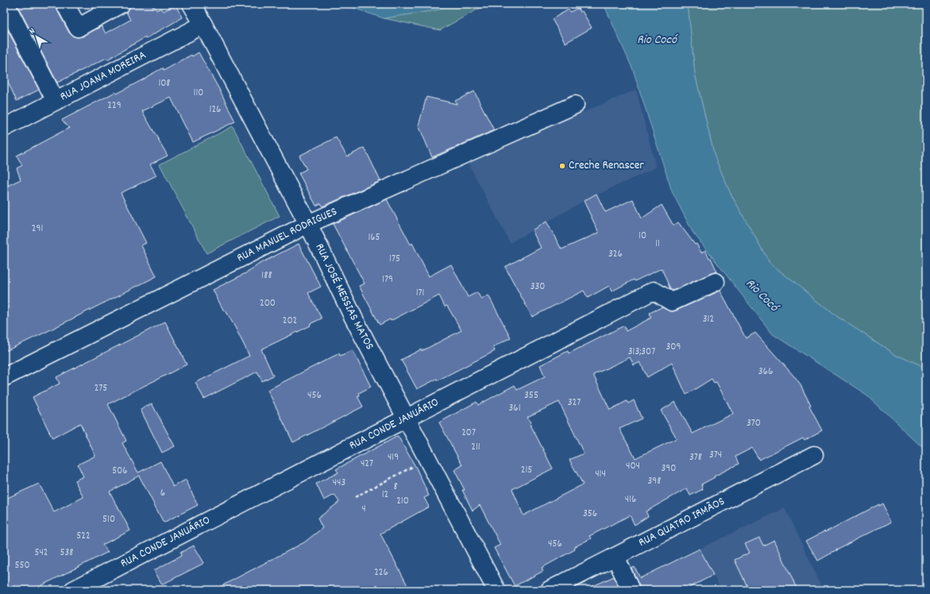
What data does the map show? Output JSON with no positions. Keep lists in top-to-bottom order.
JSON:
{
  "streets": {
    "street": [
      "RUA JOANA MOREIRA",
      "RUA MANUEL RODRIGUES",
      "RUA JOSÉ MESSIAS MATOS",
      "RUA CONDE JANUÁRIO",
      "RUA QUATRO IRMÃOS"
    ]
  },
  "crossings": [
    ["RUA JOANA MOREIRA", "RUA JOSÉ MESSIAS MATOS"],
    ["RUA MANUEL RODRIGUES", "RUA JOSÉ MESSIAS MATOS"],
    ["RUA JOSÉ MESSIAS MATOS", "RUA CONDE JANUÁRIO"]
  ],
  "water": ["Rio Cocó"],
  "places": ["Creche Renascer"],
  "house_numbers": [
    "108",
    "110",
    "229",
    "126",
    "291",
    "10",
    "165",
    "11",
    "326",
    "175",
    "188",
    "179",
    "330",
    "171",
    "200",
    "312",
    "202",
    "309",
    "313;307",
    "366",
    "275",
    "456",
    "355",
    "327",
    "361",
    "370",
    "207",
    "211",
    "374",
    "419",
    "378",
    "427",
    "404",
    "390",
    "215",
    "506",
    "414",
    "398",
    "443",
    "8",
    "6",
    "12",
    "416",
    "210",
    "4",
    "356",
    "510",
    "522",
    "456",
    "542",
    "538",
    "550",
    "226"
  ],
  "north": "top left"
}
